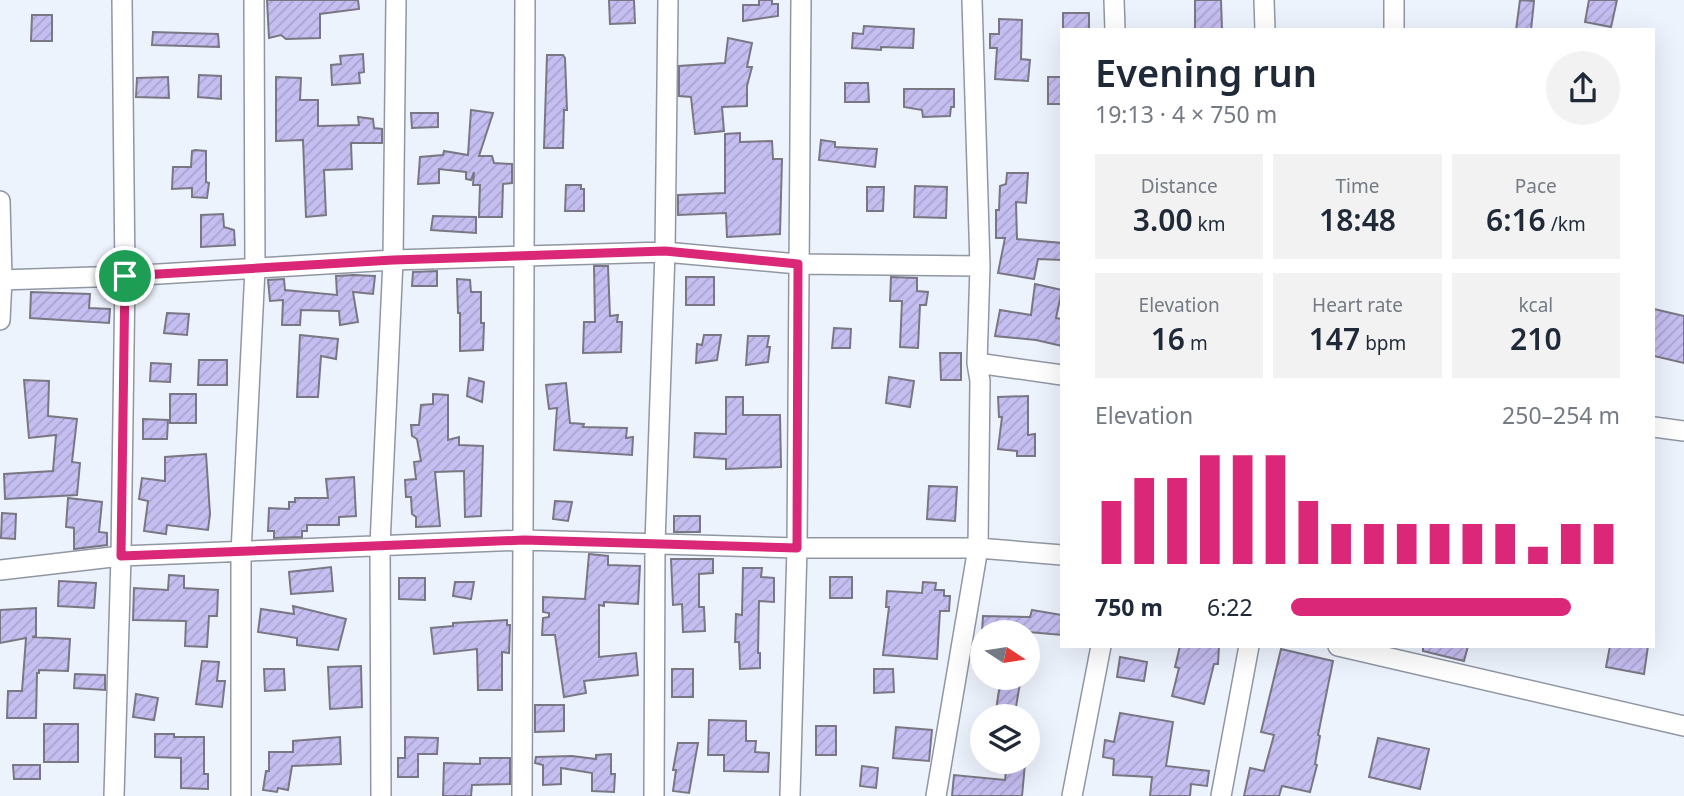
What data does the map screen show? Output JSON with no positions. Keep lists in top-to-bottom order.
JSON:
{
  "north": "right",
  "page": {
    "heading": ["Evening run", "19:13 · 4 × 750 m"],
    "stats": [
      ["Distance", "3.00 km"],
      ["Time", "18:48"],
      ["Pace", "6:16 /km"],
      ["Elevation", "16 m"],
      ["Heart rate", "147 bpm"],
      ["kcal", "210"]
    ],
    "chart": ["Elevation", "250–254 m"],
    "list": [
      {
        "name": "750 m",
        "note": "6:22"
      }
    ]
  }
}
